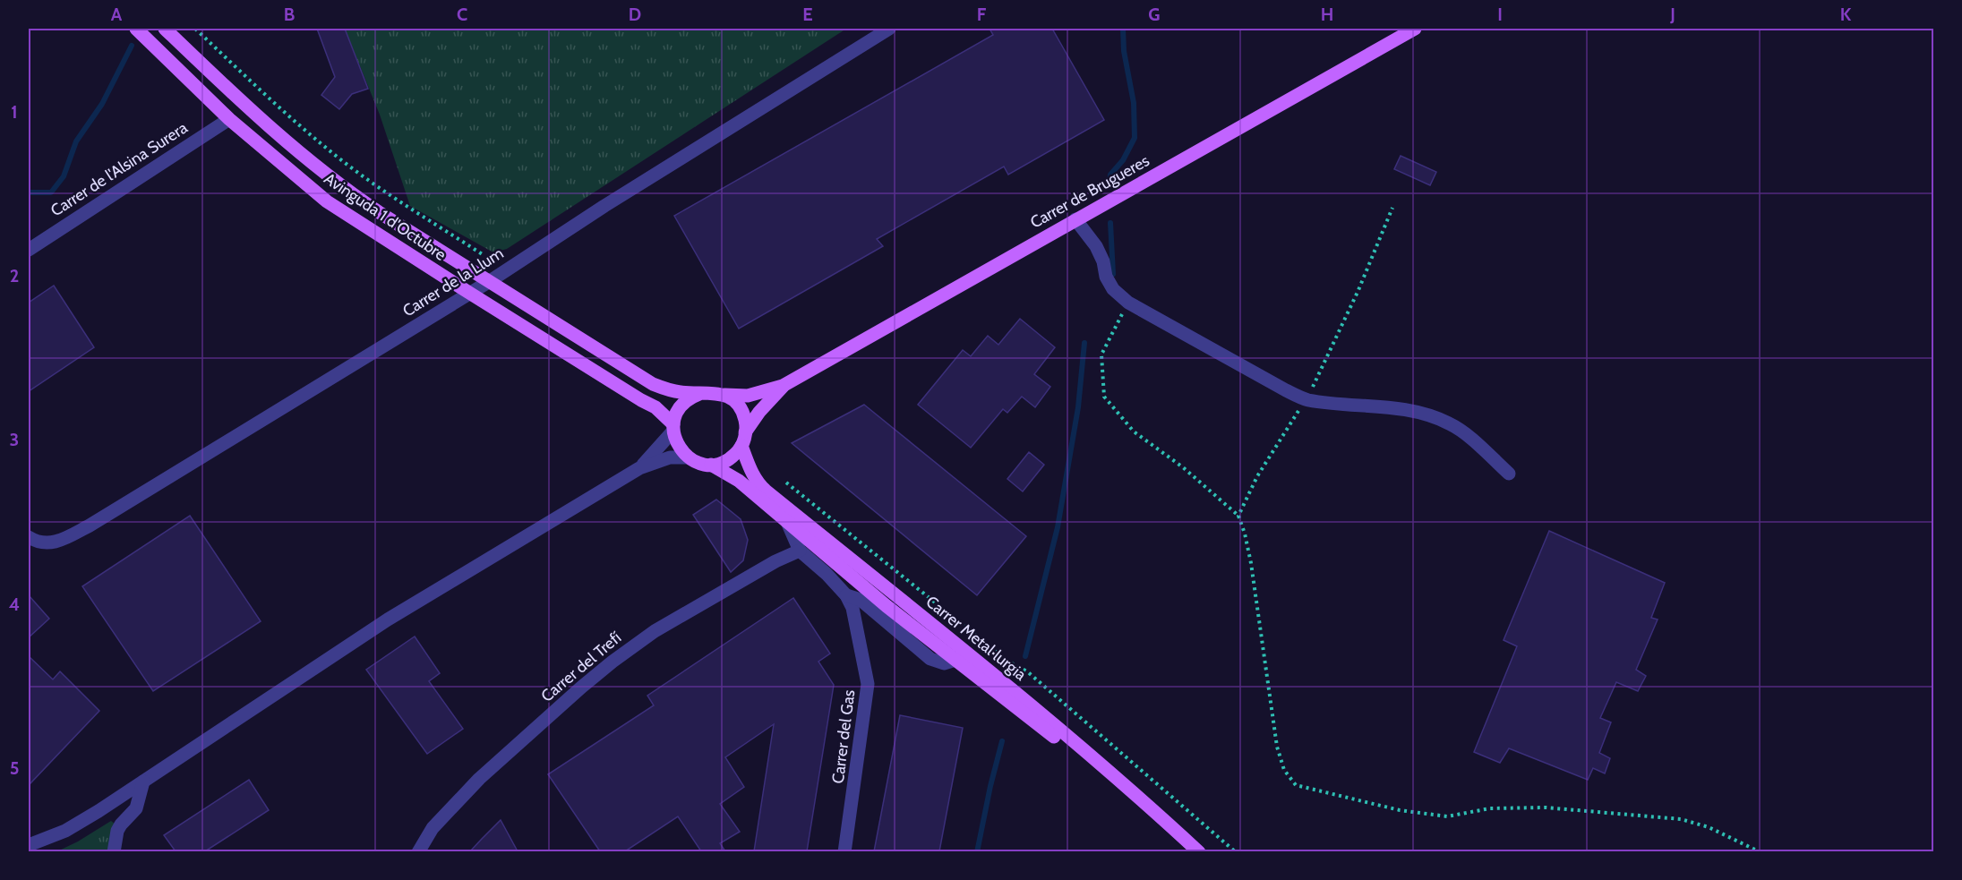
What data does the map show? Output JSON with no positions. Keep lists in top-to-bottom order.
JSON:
{
  "streets": {
    "main road": ["Carrer de Brugueres", "Avinguda 1 d'Octubre", "Carrer Metal·lurgia"],
    "street": [
      "Carrer de l'Alsina Surera",
      "Carrer de la Llum",
      "Carrer del Trefí",
      "Carrer del Gas"
    ]
  },
  "crossings": [
    ["Carrer de l'Alsina Surera", "Avinguda 1 d'Octubre"],
    ["Avinguda 1 d'Octubre", "Carrer de la Llum"],
    ["Avinguda 1 d'Octubre", "Carrer Metal·lurgia"],
    ["Carrer Metal·lurgia", "Carrer del Gas"],
    ["Carrer del Trefí", "Carrer del Gas"]
  ],
  "grid": {
    "columns": [
      "A",
      "B",
      "C",
      "D",
      "E",
      "F",
      "G",
      "H",
      "I",
      "J",
      "K"
    ],
    "rows": [
      "1",
      "2",
      "3",
      "4",
      "5"
    ]
  }
}
